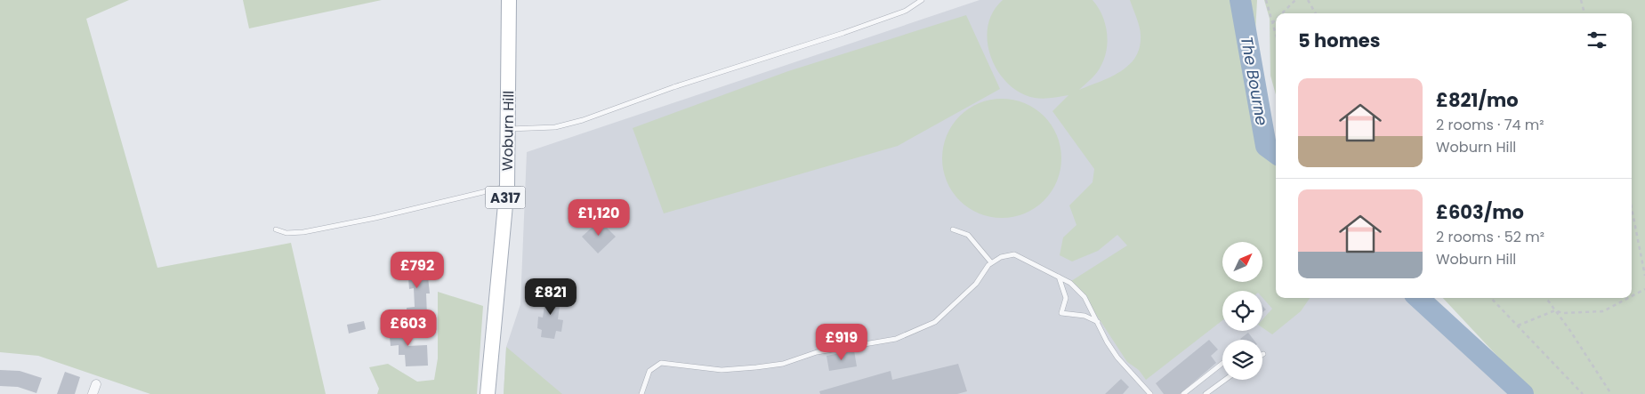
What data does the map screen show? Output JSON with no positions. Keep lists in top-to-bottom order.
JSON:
{
  "streets": {
    "main road": ["Woburn Hill", "A317"]
  },
  "water": ["The Bourne"],
  "north": "top right",
  "page": {
    "heading": "5 homes",
    "list": [
      {
        "name": "£821/mo",
        "note": "2 rooms · 74 m² · Woburn Hill"
      },
      {
        "name": "£603/mo",
        "note": "2 rooms · 52 m² · Woburn Hill"
      }
    ],
    "price": [
      "£1,120",
      "£792",
      "£821",
      "£603",
      "£919"
    ]
  }
}
